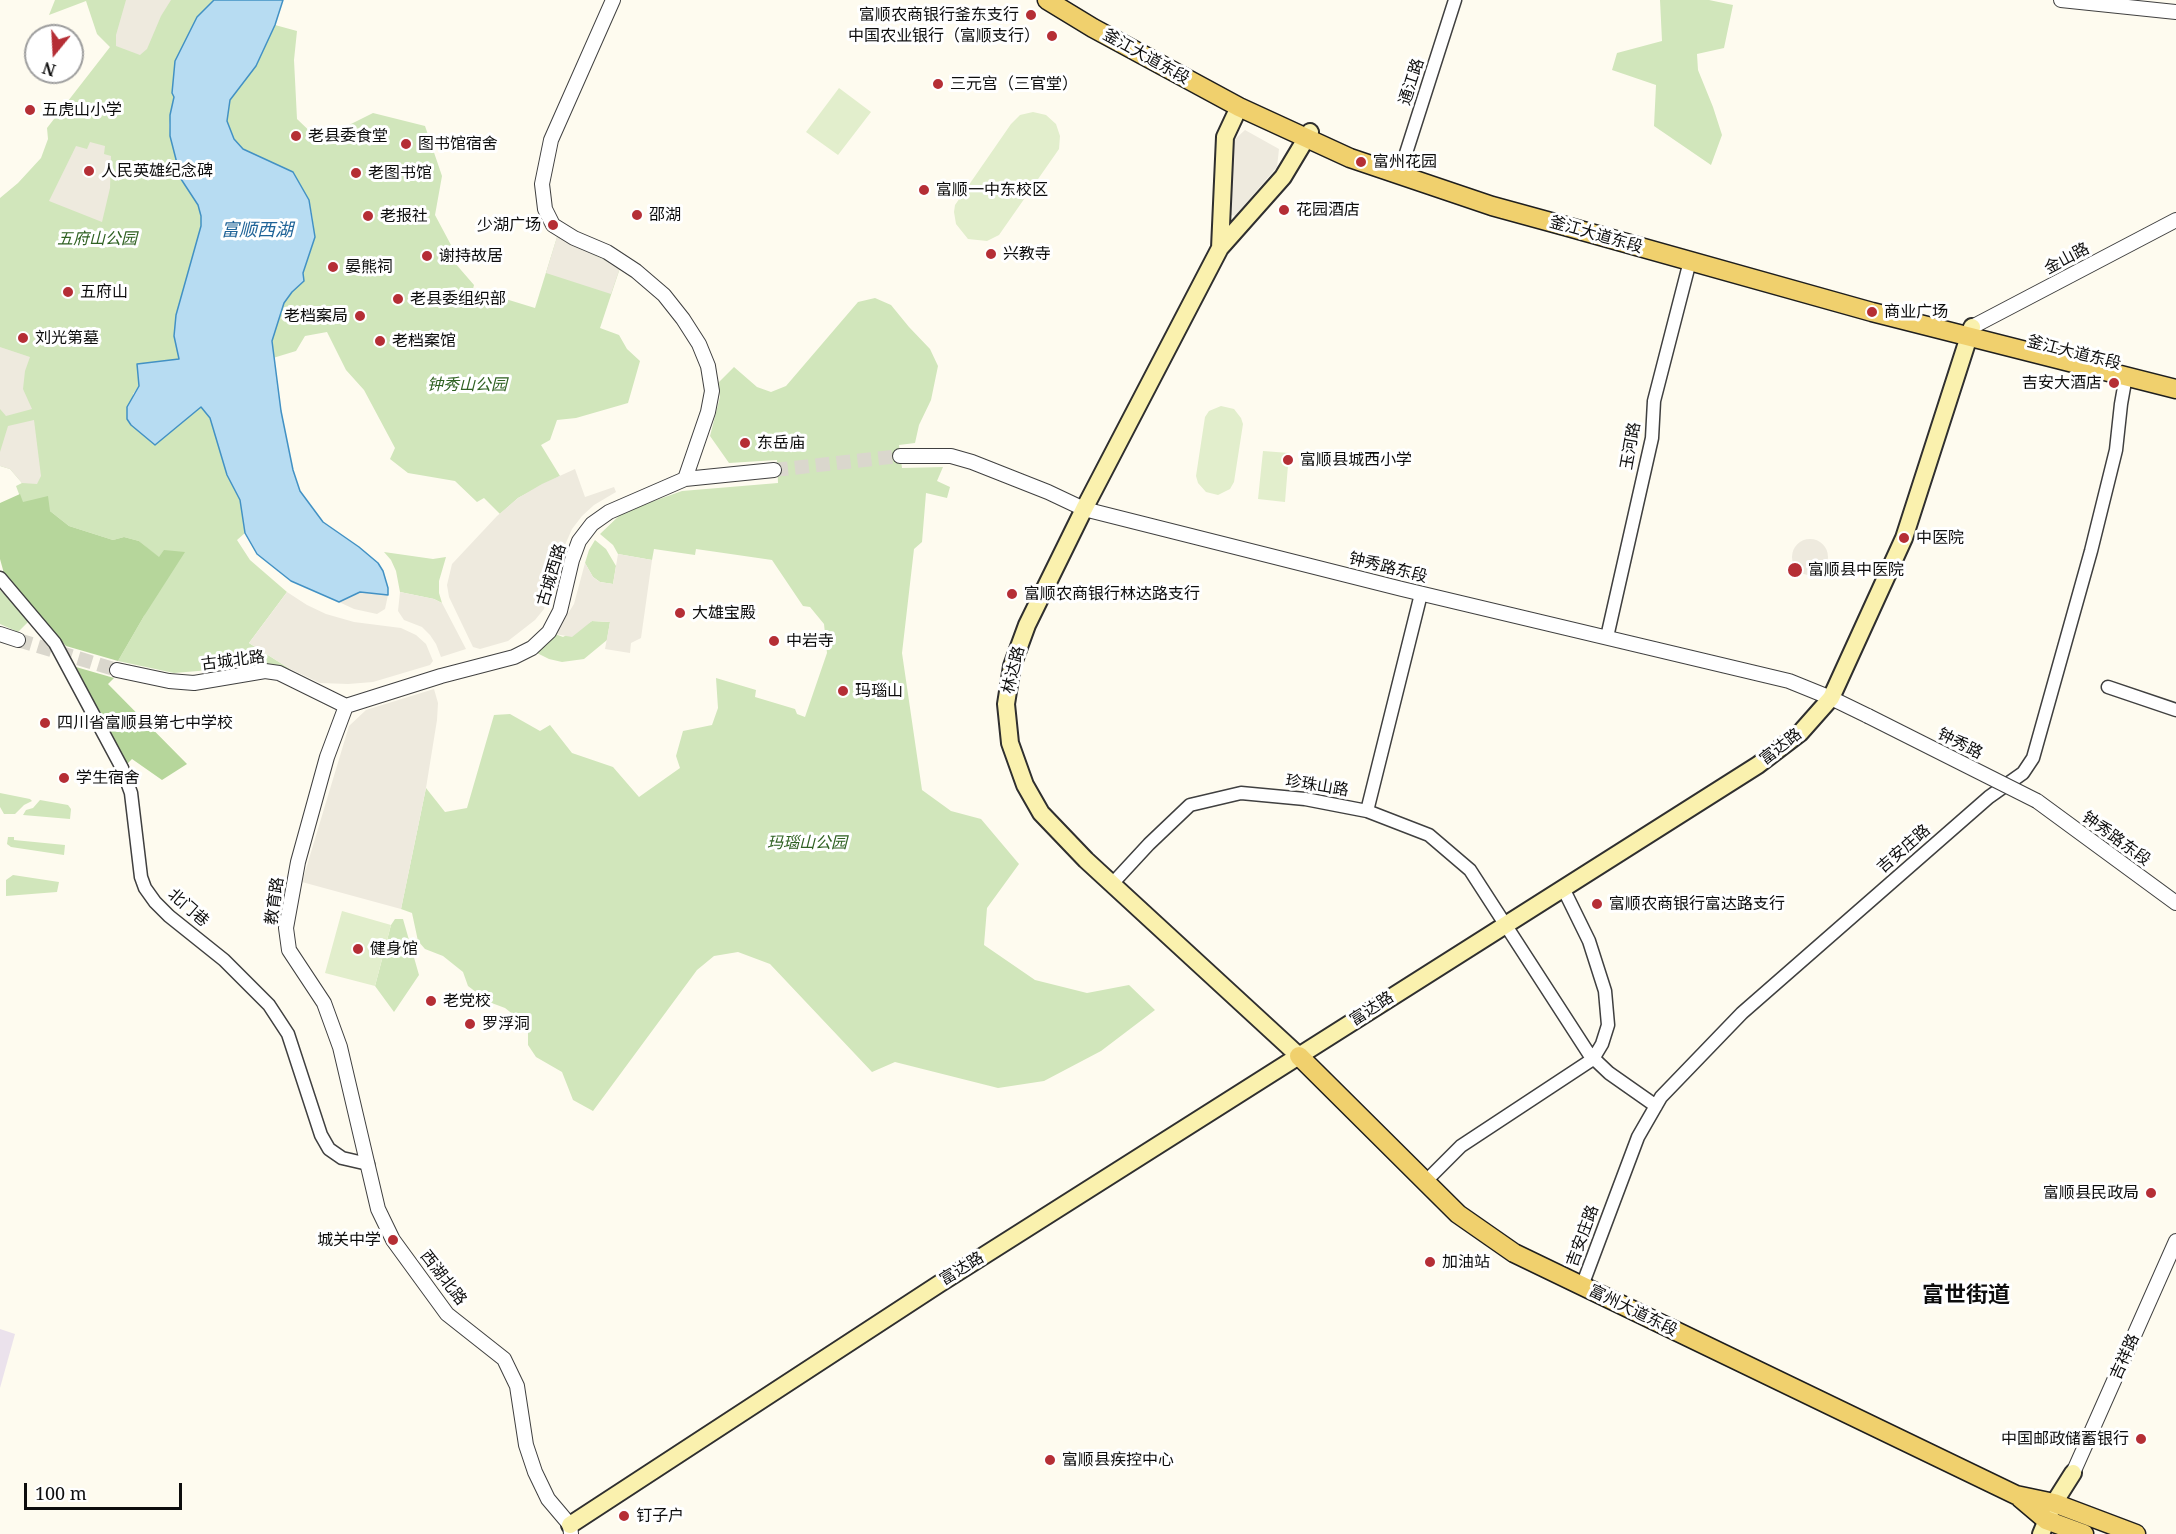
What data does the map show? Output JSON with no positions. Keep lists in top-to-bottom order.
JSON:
{
  "streets": {
    "main road": [
      "釜江大道东段",
      "林达路",
      "富达路",
      "富州大道东段",
      "吉祥路"
    ],
    "street": [
      "通江路",
      "金山路",
      "玉河路",
      "钟秀路东段",
      "古城西路",
      "古城北路",
      "钟秀路",
      "珍珠山路",
      "吉安庄路",
      "教育路",
      "北门巷",
      "西湖北路"
    ]
  },
  "crossings": [
    ["釜江大道东段", "通江路"],
    ["釜江大道东段", "金山路"],
    ["釜江大道东段", "玉河路"],
    ["釜江大道东段", "富达路"],
    ["釜江大道东段", "吉安庄路"],
    ["金山路", "富达路"],
    ["玉河路", "钟秀路东段"],
    ["钟秀路东段", "林达路"],
    ["钟秀路东段", "钟秀路"],
    ["钟秀路东段", "富达路"],
    ["古城西路", "古城北路"],
    ["古城西路", "教育路"],
    ["古城北路", "教育路"],
    ["林达路", "富达路"],
    ["林达路", "珍珠山路"],
    ["林达路", "富州大道东段"],
    ["富达路", "珍珠山路"],
    ["富达路", "西湖北路"],
    ["富达路", "富州大道东段"],
    ["珍珠山路", "吉安庄路"],
    ["吉安庄路", "富州大道东段"],
    ["教育路", "北门巷"],
    ["教育路", "西湖北路"],
    ["北门巷", "西湖北路"],
    ["富州大道东段", "吉祥路"]
  ],
  "districts": ["富世街道"],
  "water": ["富顺西湖"],
  "parks": ["五府山公园", "钟秀山公园", "玛瑙山公园"],
  "places": [
    "富顺农商银行釜东支行",
    "中国农业银行（富顺支行）",
    "三元宫（三官堂）",
    "五虎山小学",
    "老县委食堂",
    "图书馆宿舍",
    "富州花园",
    "人民英雄纪念碑",
    "老图书馆",
    "富顺一中东校区",
    "花园酒店",
    "邵湖",
    "老报社",
    "少湖广场",
    "兴教寺",
    "谢持故居",
    "晏熊祠",
    "五府山",
    "老县委组织部",
    "商业广场",
    "老档案局",
    "刘光第墓",
    "老档案馆",
    "吉安大酒店",
    "东岳庙",
    "富顺县城西小学",
    "中医院",
    "富顺县中医院",
    "富顺农商银行林达路支行",
    "大雄宝殿",
    "中岩寺",
    "玛瑙山",
    "四川省富顺县第七中学校",
    "学生宿舍",
    "富顺农商银行富达路支行",
    "健身馆",
    "老党校",
    "罗浮洞",
    "富顺县民政局",
    "城关中学",
    "加油站",
    "中国邮政储蓄银行",
    "富顺县疾控中心",
    "钉子户"
  ],
  "scale_bar": "100 m",
  "north": "bottom"
}
